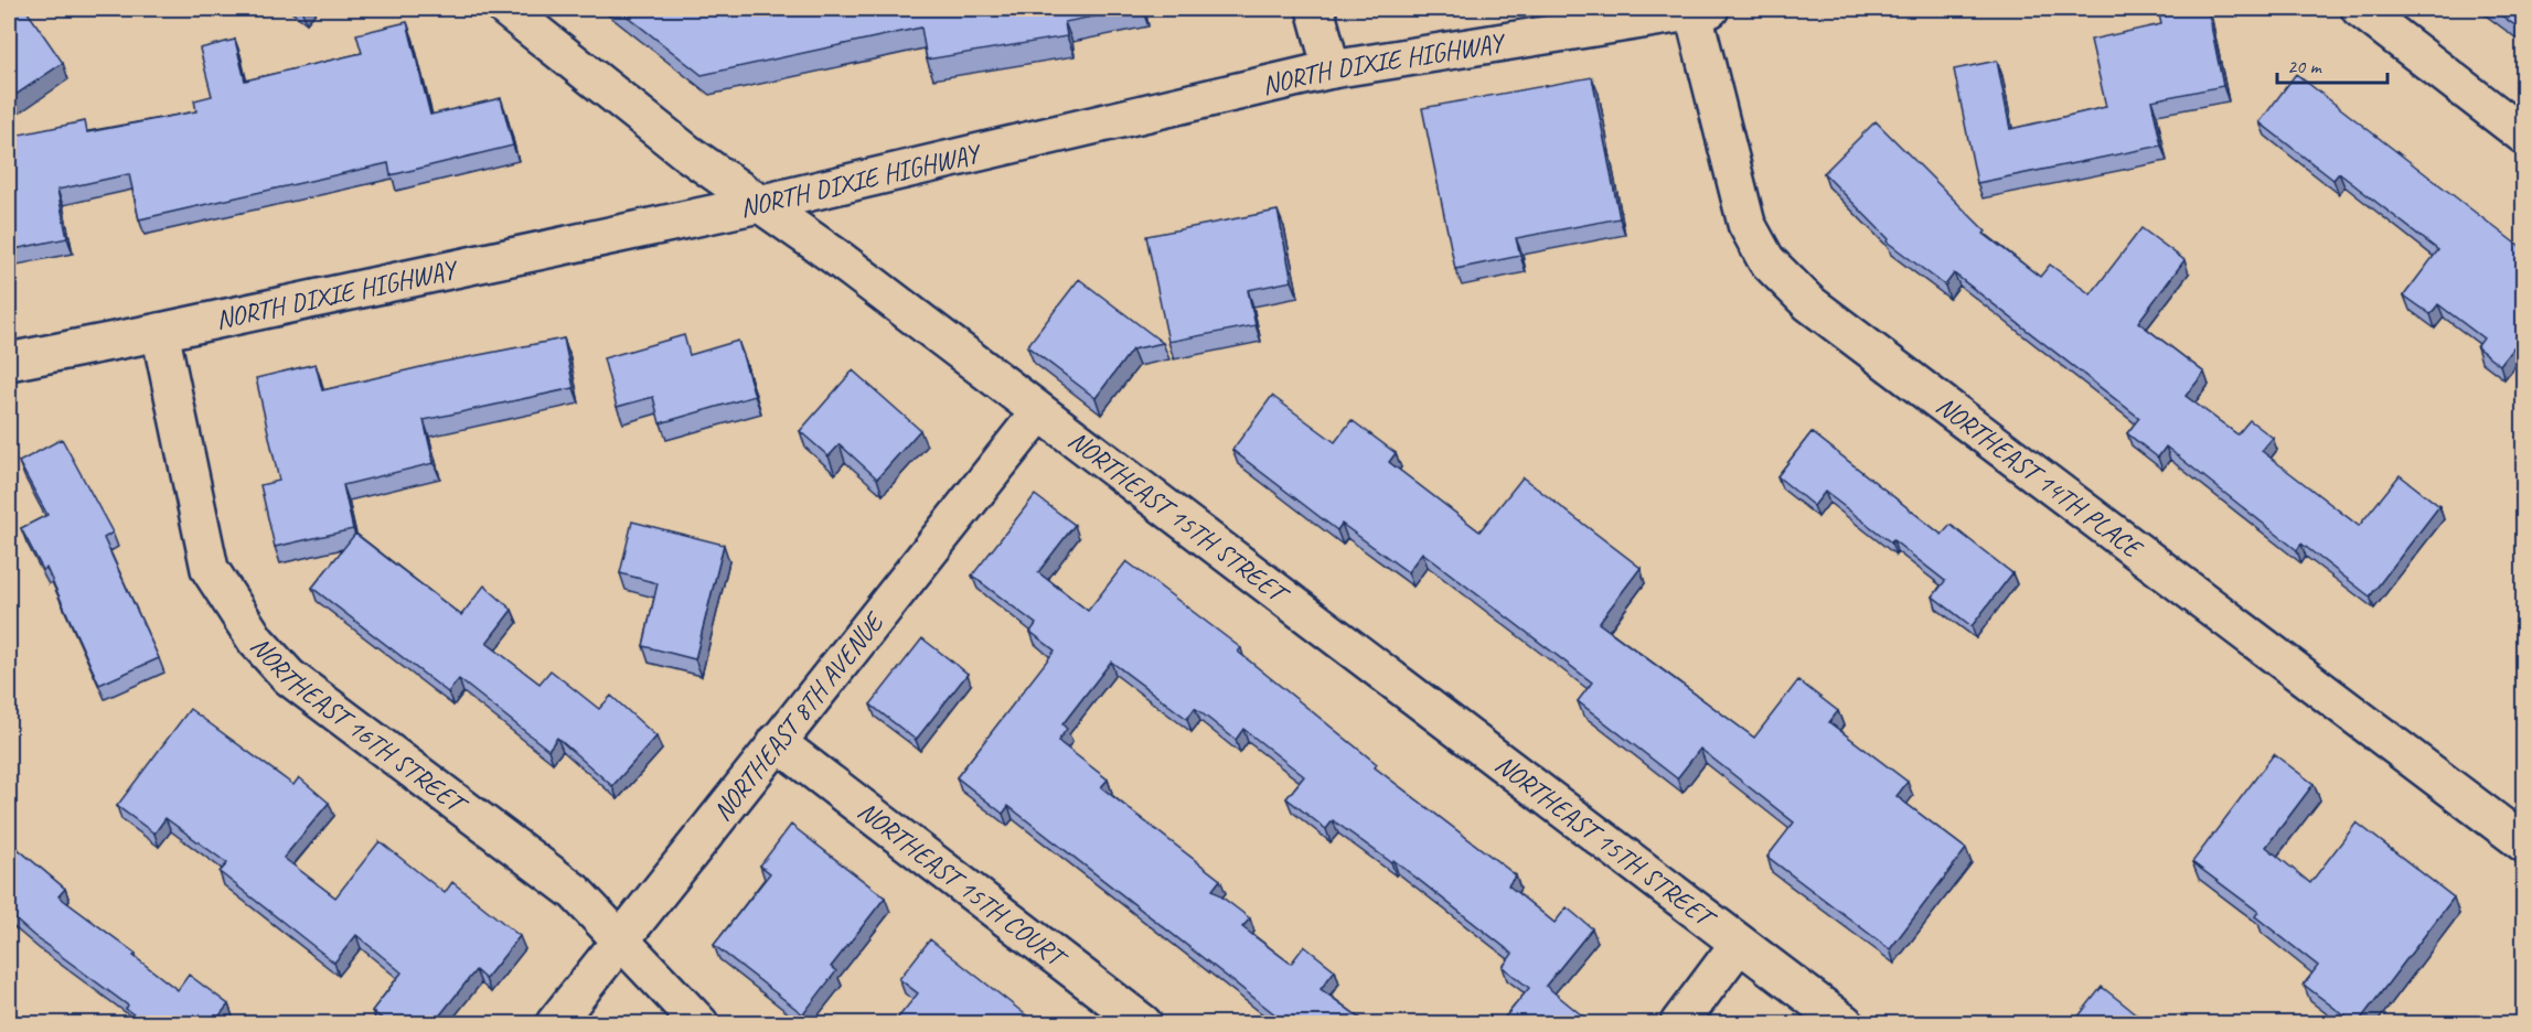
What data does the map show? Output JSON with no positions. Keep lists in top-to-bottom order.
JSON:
{
  "streets": {
    "street": [
      "NORTH DIXIE HIGHWAY",
      "NORTHEAST 14TH PLACE",
      "NORTHEAST 15TH STREET",
      "NORTHEAST 8TH AVENUE",
      "NORTHEAST 16TH STREET",
      "NORTHEAST 15TH COURT"
    ]
  },
  "crossings": [
    ["NORTH DIXIE HIGHWAY", "NORTHEAST 14TH PLACE"],
    ["NORTH DIXIE HIGHWAY", "NORTHEAST 15TH STREET"],
    ["NORTH DIXIE HIGHWAY", "NORTHEAST 16TH STREET"],
    ["NORTHEAST 15TH STREET", "NORTHEAST 8TH AVENUE"],
    ["NORTHEAST 8TH AVENUE", "NORTHEAST 16TH STREET"],
    ["NORTHEAST 8TH AVENUE", "NORTHEAST 15TH COURT"]
  ],
  "scale_bar": "20 m"
}
